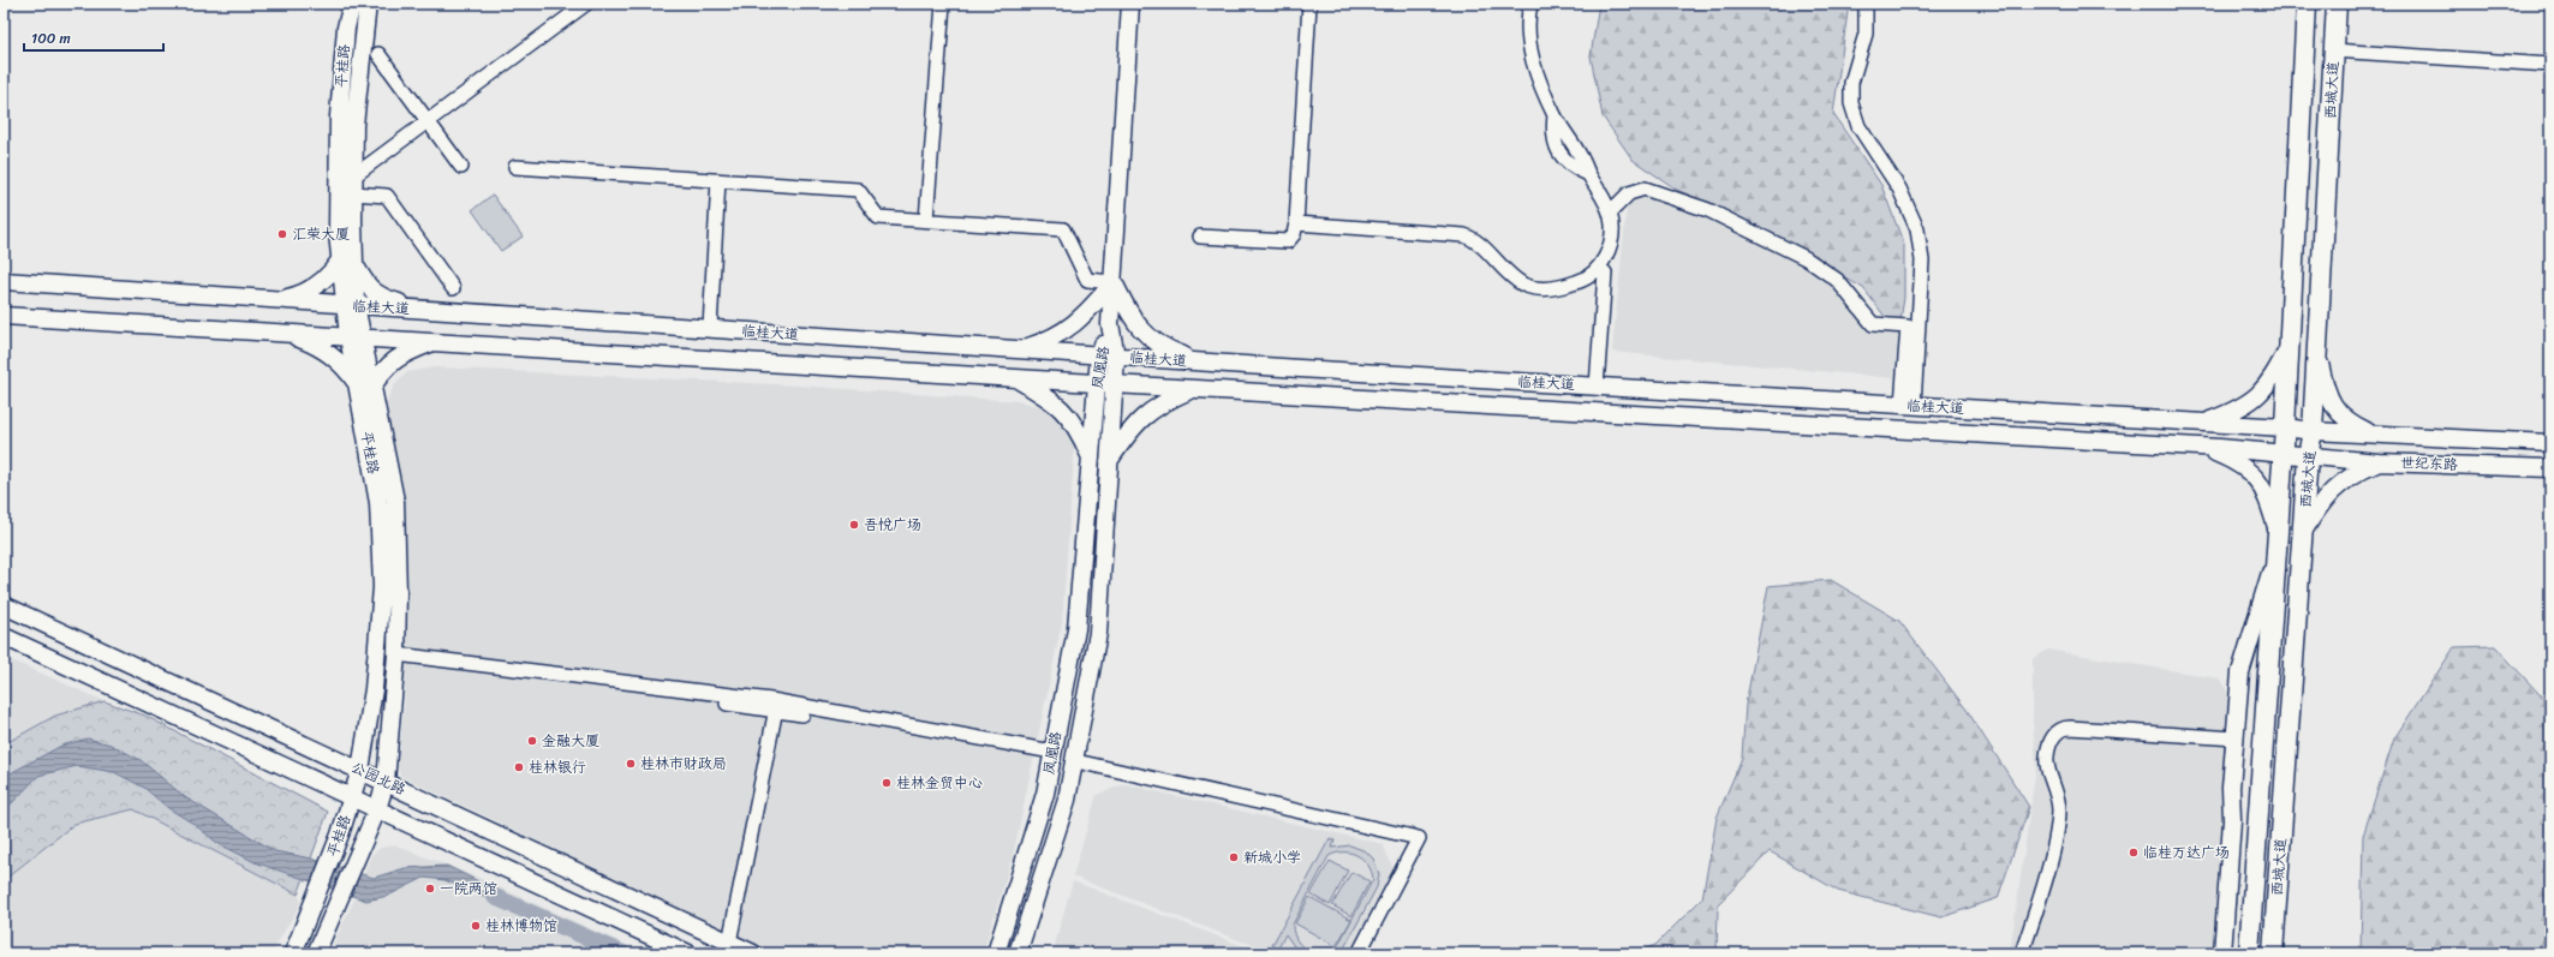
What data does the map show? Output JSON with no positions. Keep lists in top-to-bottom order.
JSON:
{
  "streets": {
    "highway": ["西城大道"],
    "main road": [
      "平桂路",
      "临桂大道",
      "凤凰路",
      "世纪东路",
      "公园北路"
    ]
  },
  "crossings": [
    ["平桂路", "临桂大道"],
    ["平桂路", "公园北路"],
    ["西城大道", "临桂大道"],
    ["西城大道", "世纪东路"],
    ["临桂大道", "凤凰路"],
    ["临桂大道", "世纪东路"]
  ],
  "places": [
    "汇荣大厦",
    "吾悦广场",
    "金融大厦",
    "桂林市财政局",
    "桂林银行",
    "桂林金贸中心",
    "临桂万达广场",
    "新城小学",
    "一院两馆",
    "桂林博物馆"
  ],
  "scale_bar": "100 m"
}
